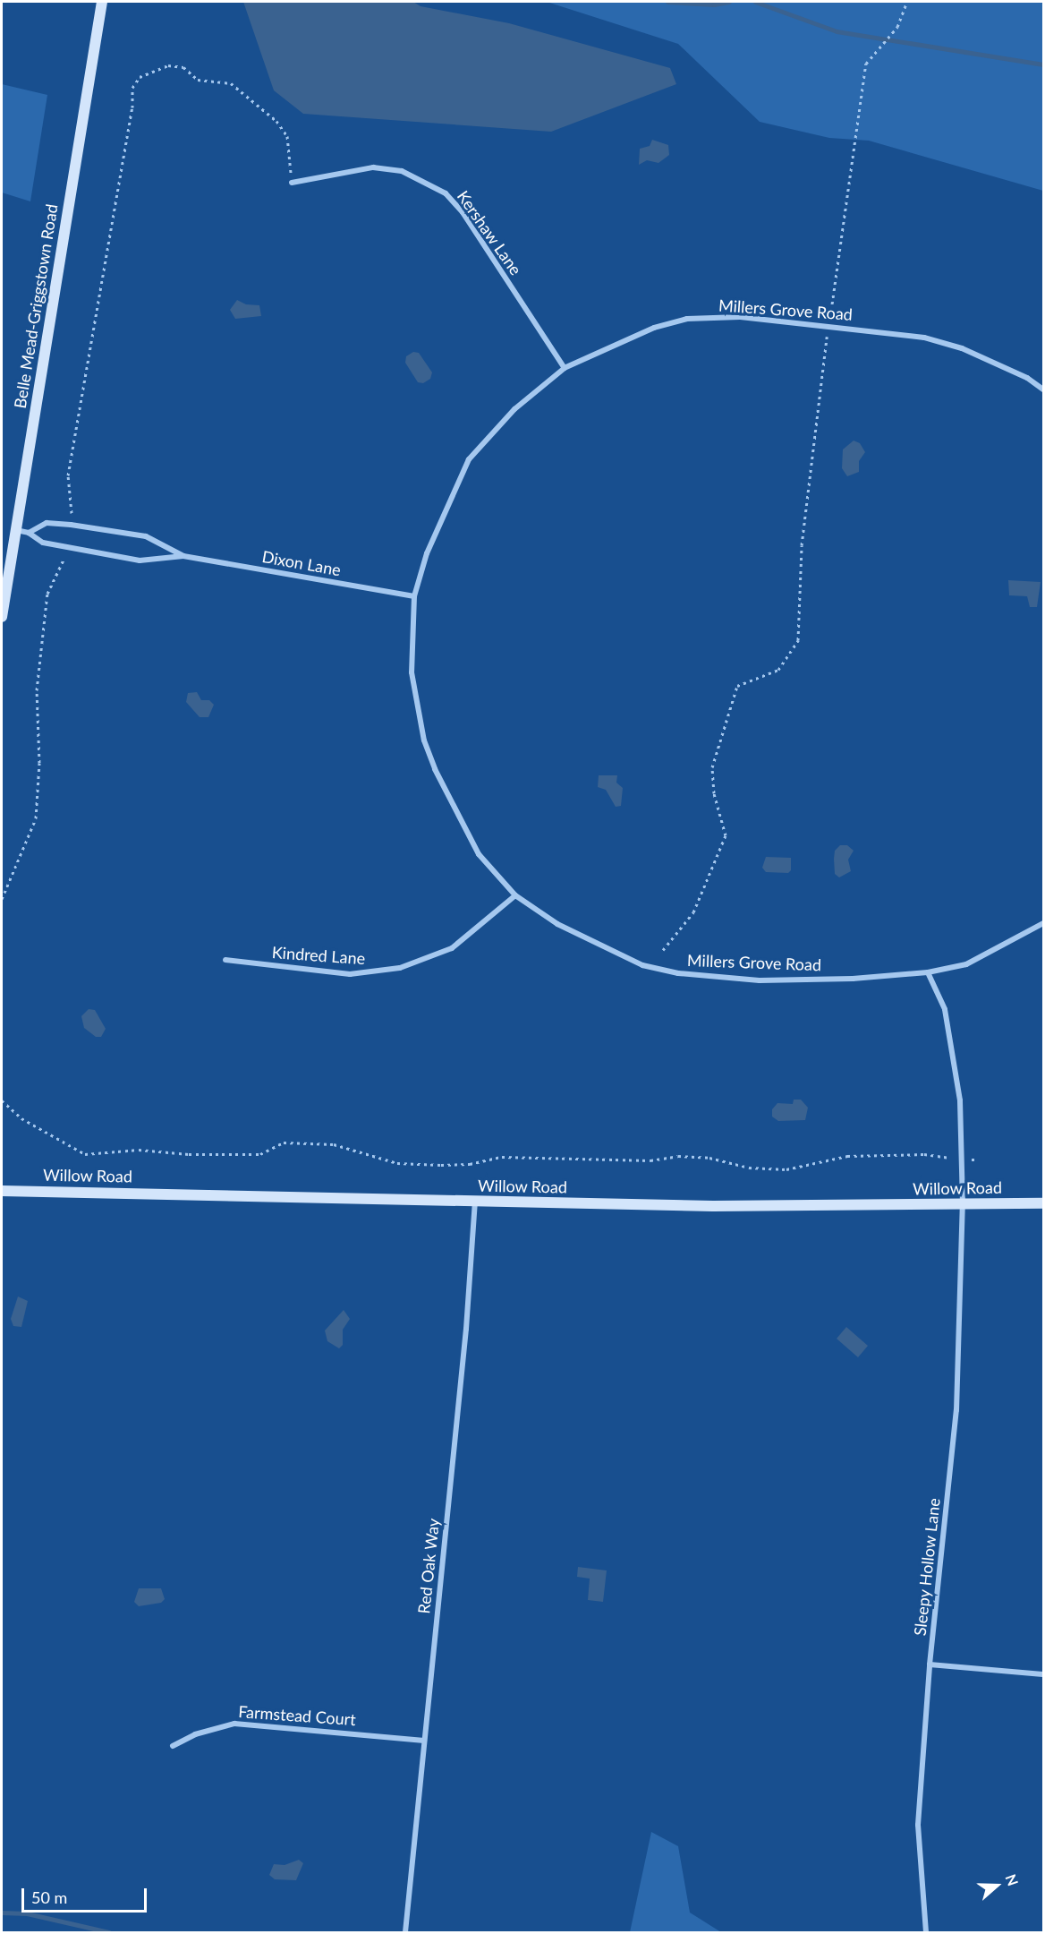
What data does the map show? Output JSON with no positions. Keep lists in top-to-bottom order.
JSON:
{
  "streets": {
    "street": [
      "Kershaw Lane",
      "Belle Mead-Griggstown Road",
      "Millers Grove Road",
      "Dixon Lane",
      "Kindred Lane",
      "Willow Road",
      "Red Oak Way",
      "Sleepy Hollow Lane",
      "Farmstead Court"
    ]
  },
  "crossings": [
    ["Kershaw Lane", "Millers Grove Road"],
    ["Belle Mead-Griggstown Road", "Dixon Lane"],
    ["Millers Grove Road", "Dixon Lane"],
    ["Millers Grove Road", "Kindred Lane"],
    ["Willow Road", "Red Oak Way"],
    ["Willow Road", "Sleepy Hollow Lane"],
    ["Red Oak Way", "Farmstead Court"]
  ],
  "scale_bar": "50 m",
  "north": "right"
}
